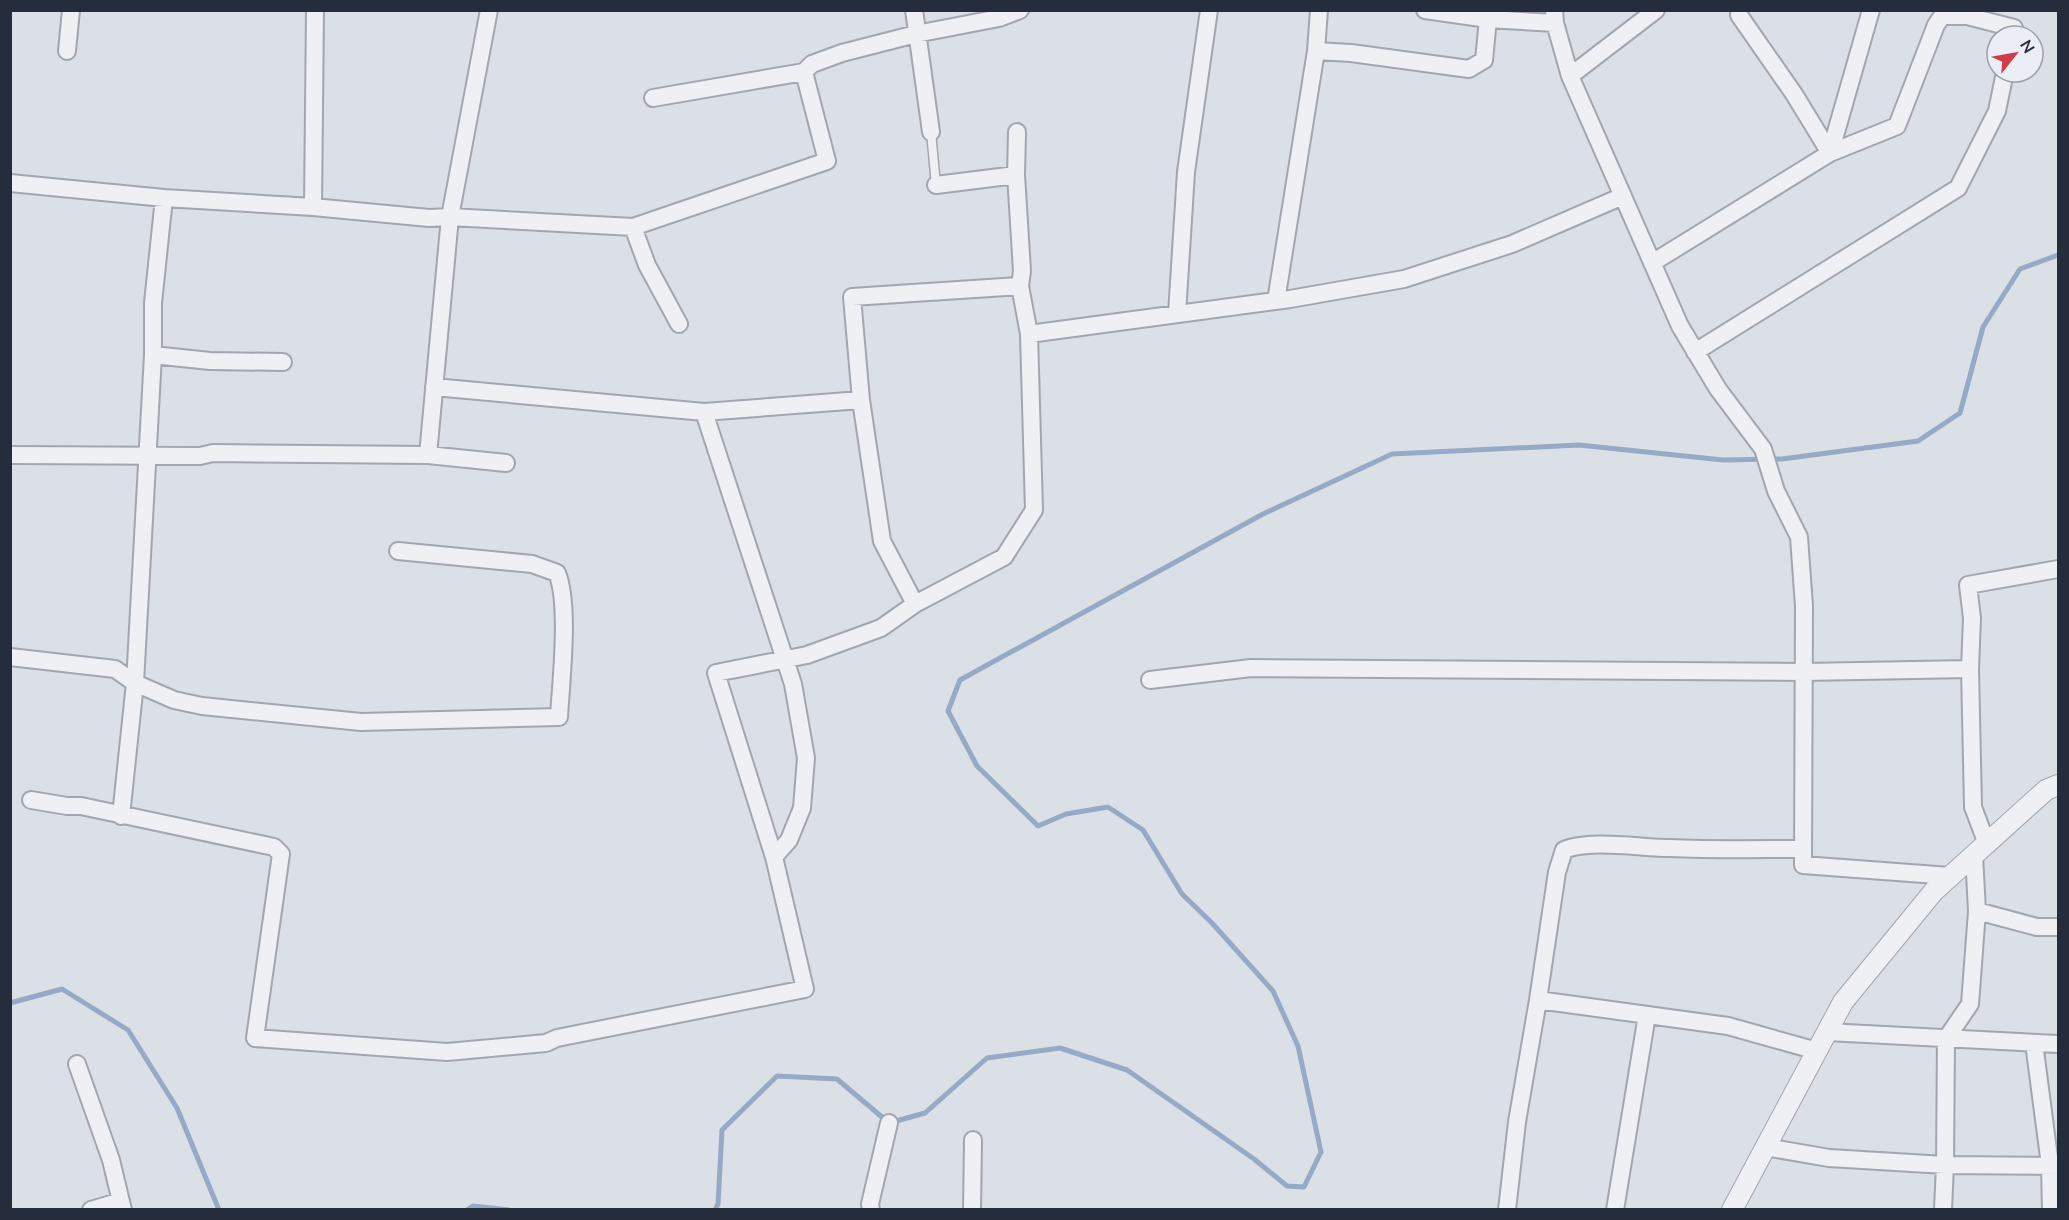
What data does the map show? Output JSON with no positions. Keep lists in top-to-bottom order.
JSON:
{
  "north": "top right"
}
